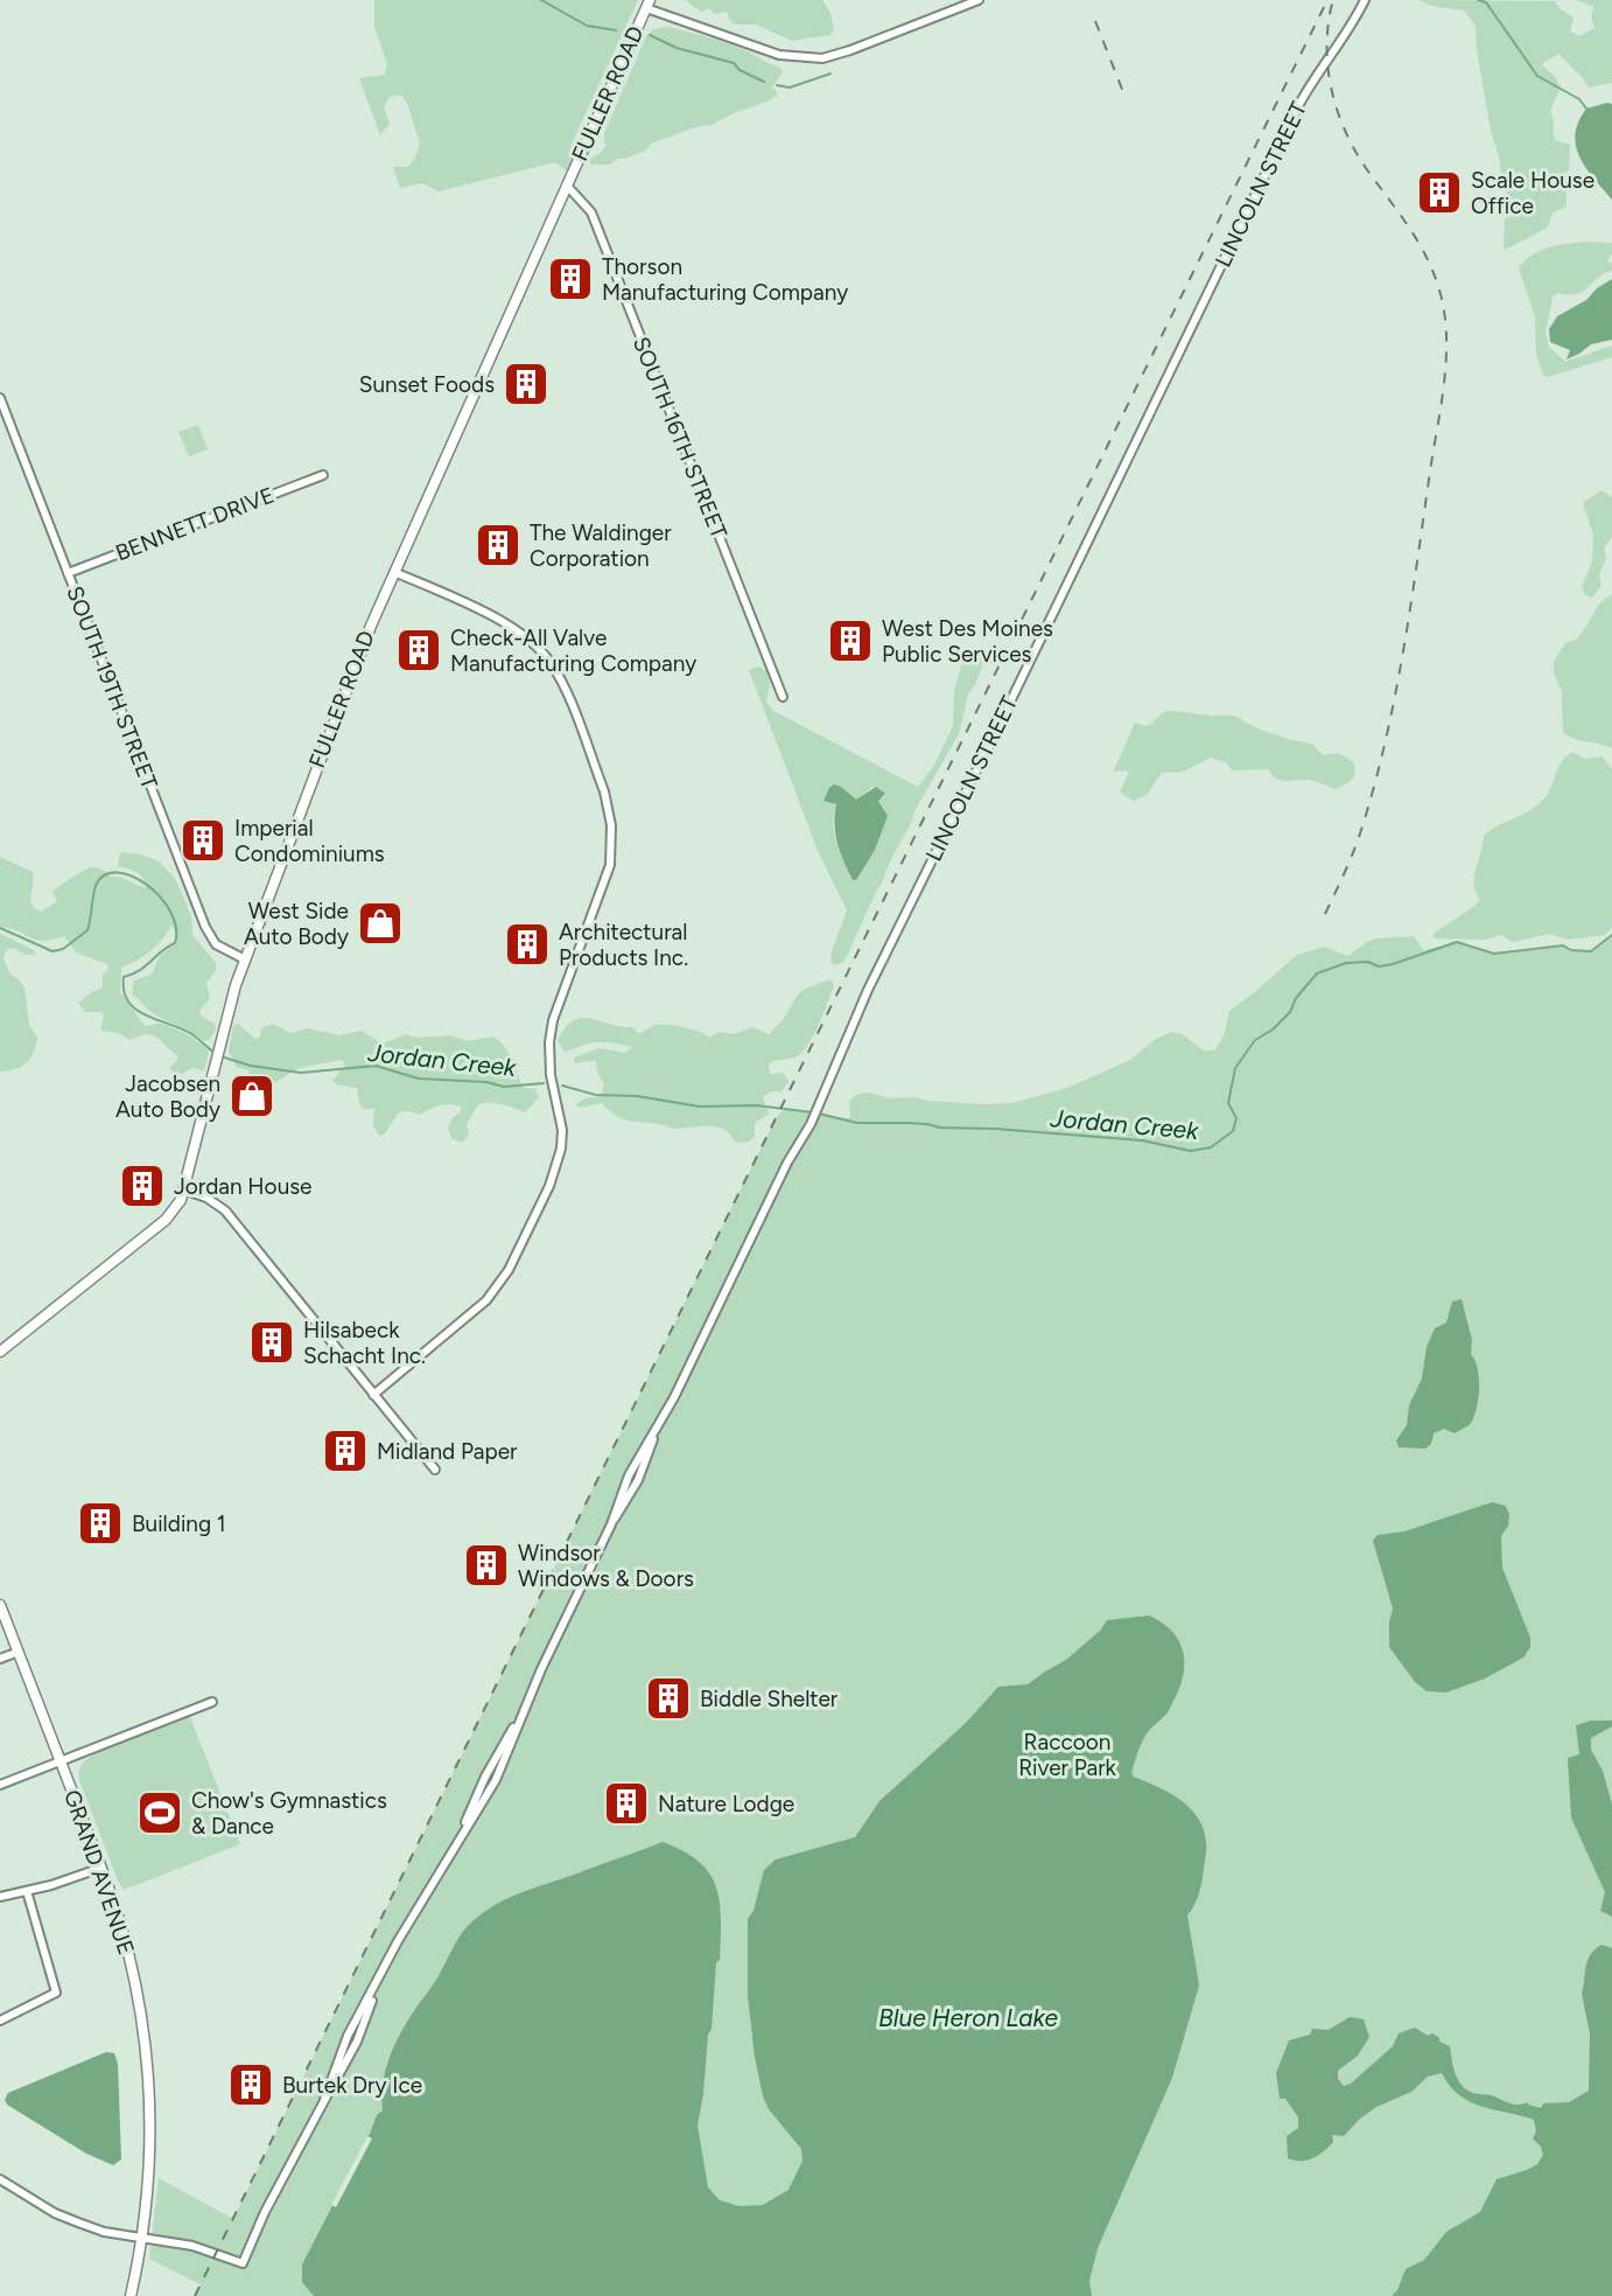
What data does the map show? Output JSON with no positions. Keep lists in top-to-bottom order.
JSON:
{
  "streets": {
    "street": [
      "FULLER ROAD",
      "LINCOLN STREET",
      "SOUTH 16TH STREET",
      "BENNETT DRIVE",
      "SOUTH 19TH STREET",
      "GRAND AVENUE"
    ]
  },
  "crossings": [
    ["FULLER ROAD", "SOUTH 16TH STREET"],
    ["FULLER ROAD", "SOUTH 19TH STREET"],
    ["LINCOLN STREET", "GRAND AVENUE"],
    ["BENNETT DRIVE", "SOUTH 19TH STREET"]
  ],
  "water": ["Jordan Creek", "Blue Heron Lake"],
  "parks": ["Raccoon River Park"],
  "places": {
    "building": [
      "Scale House Office",
      "Thorson Manufacturing Company",
      "Sunset Foods",
      "The Waldinger Corporation",
      "West Des Moines Public Services",
      "Check-All Valve Manufacturing Company",
      "Imperial Condominiums",
      "Architectural Products Inc.",
      "Jordan House",
      "Hilsabeck Schacht Inc.",
      "Midland Paper",
      "Building 1",
      "Windsor Windows & Doors",
      "Biddle Shelter",
      "Nature Lodge",
      "Burtek Dry Ice"
    ],
    "shop": ["West Side Auto Body", "Jacobsen Auto Body"],
    "sports": ["Chow's Gymnastics & Dance"]
  }
}
